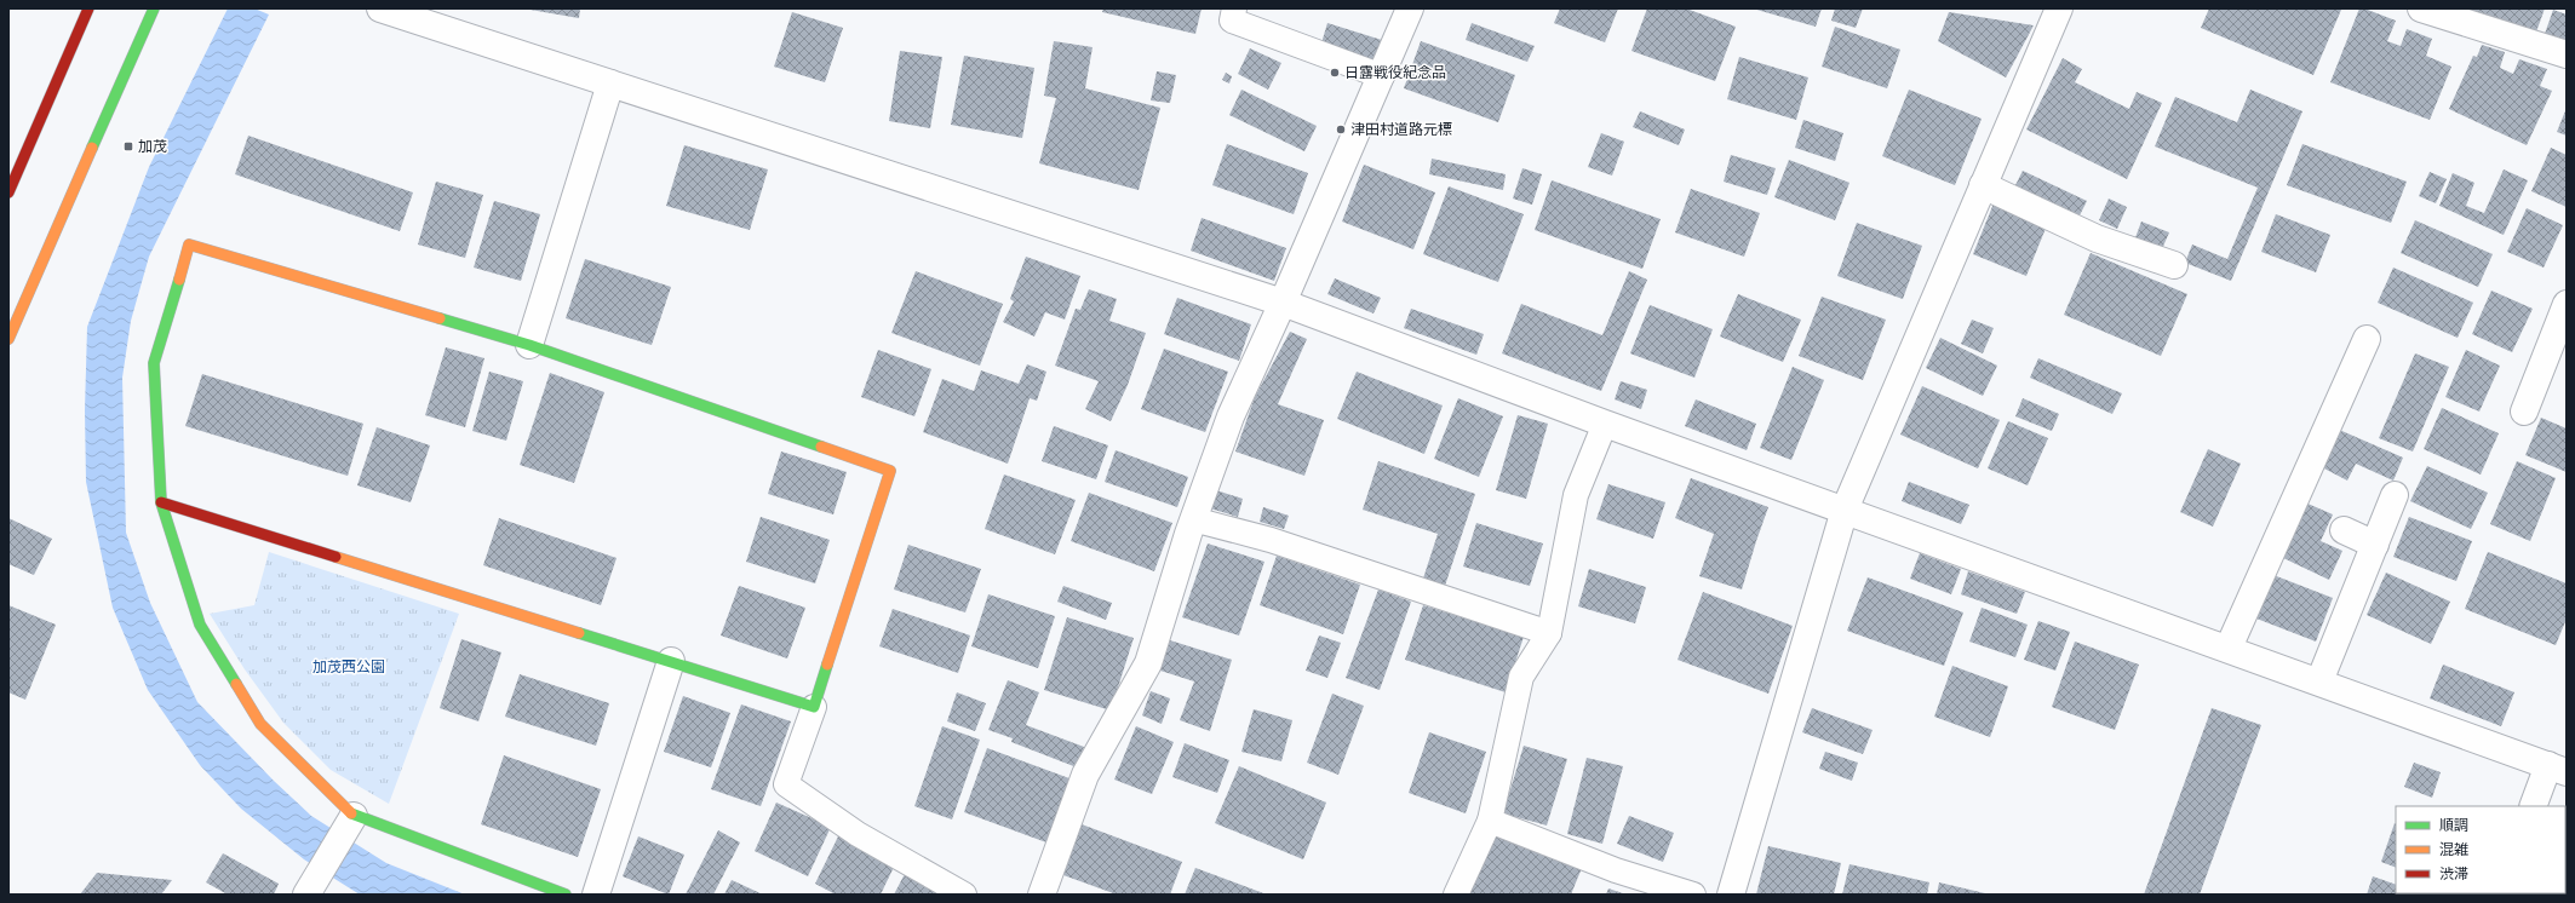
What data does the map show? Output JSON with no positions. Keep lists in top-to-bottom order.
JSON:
{
  "parks": ["加茂西公園"],
  "places": {
    "other": ["日露戦役紀念品", "津田村道路元標"],
    "transit": ["加茂"]
  },
  "legend": ["順調", "混雑", "渋滞"]
}
